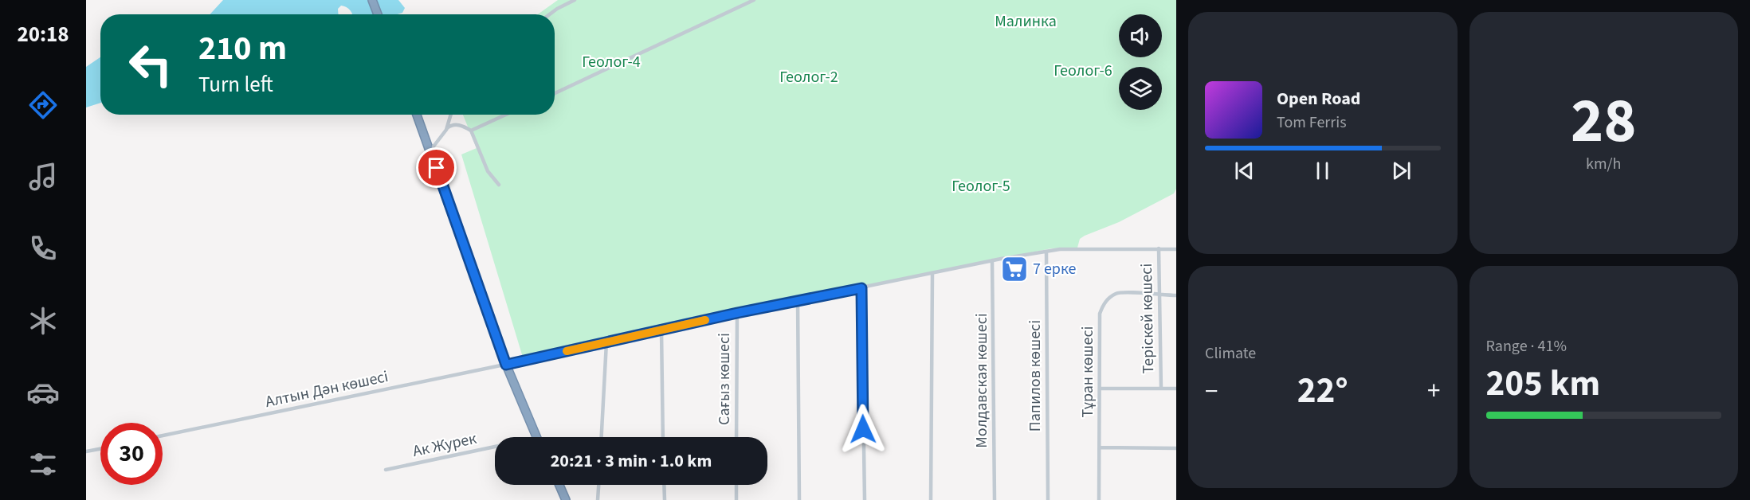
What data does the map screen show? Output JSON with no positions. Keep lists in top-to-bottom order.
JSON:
{
  "streets": {
    "street": [
      "Теріскей көшесі",
      "Тұран көшесі",
      "Папилов көшесі",
      "Сағыз көшесі",
      "Молдавская көшесі",
      "Алтын Дән көшесі",
      "Ак Журек"
    ]
  },
  "crossings": [
    ["Теріскей көшесі", "Тұран көшесі"],
    ["Теріскей көшесі", "Алтын Дән көшесі"],
    ["Папилов көшесі", "Алтын Дән көшесі"],
    ["Сағыз көшесі", "Алтын Дән көшесі"],
    ["Молдавская көшесі", "Алтын Дән көшесі"]
  ],
  "parks": [
    "Малинка",
    "Геолог-4",
    "Геолог-6",
    "Геолог-2",
    "Геолог-5"
  ],
  "places": {
    "supermarket": ["7 ерке"]
  },
  "page": {
    "tabs": "20:18",
    "tile": [
      ["28", "km/h"],
      "Climate",
      ["Range · 41%", "205 km"]
    ],
    "turn": ["210 m", "Turn left"],
    "song": ["Open Road", "Tom Ferris"],
    "heat": ["−", "22°", "+"],
    "limit": "30",
    "trip": "20:21 · 3 min · 1.0 km"
  }
}
